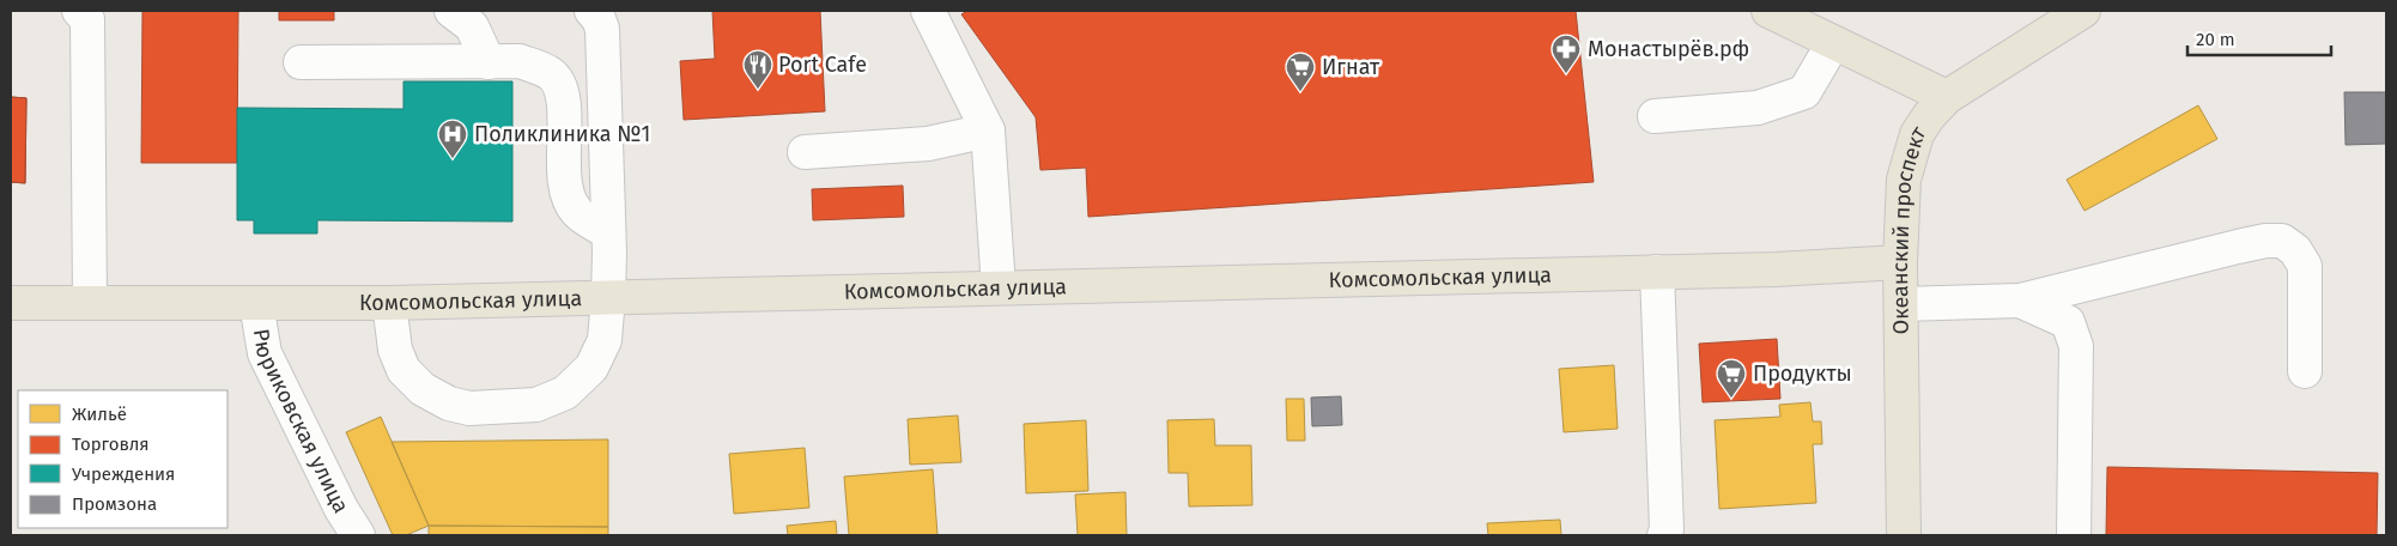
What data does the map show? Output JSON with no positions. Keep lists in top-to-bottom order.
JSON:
{
  "streets": {
    "main road": ["Океанский проспект", "Комсомольская улица"],
    "street": ["Рюриковская улица"]
  },
  "crossings": [
    ["Океанский проспект", "Комсомольская улица"],
    ["Комсомольская улица", "Рюриковская улица"]
  ],
  "places": {
    "pharmacy": ["Монастырёв.рф"],
    "restaurant": ["Port Cafe"],
    "supermarket": ["Игнат", "Продукты"],
    "hospital": ["Поликлиника №1"]
  },
  "legend": [
    "Жильё",
    "Торговля",
    "Учреждения",
    "Промзона"
  ],
  "scale_bar": "20 m"
}
